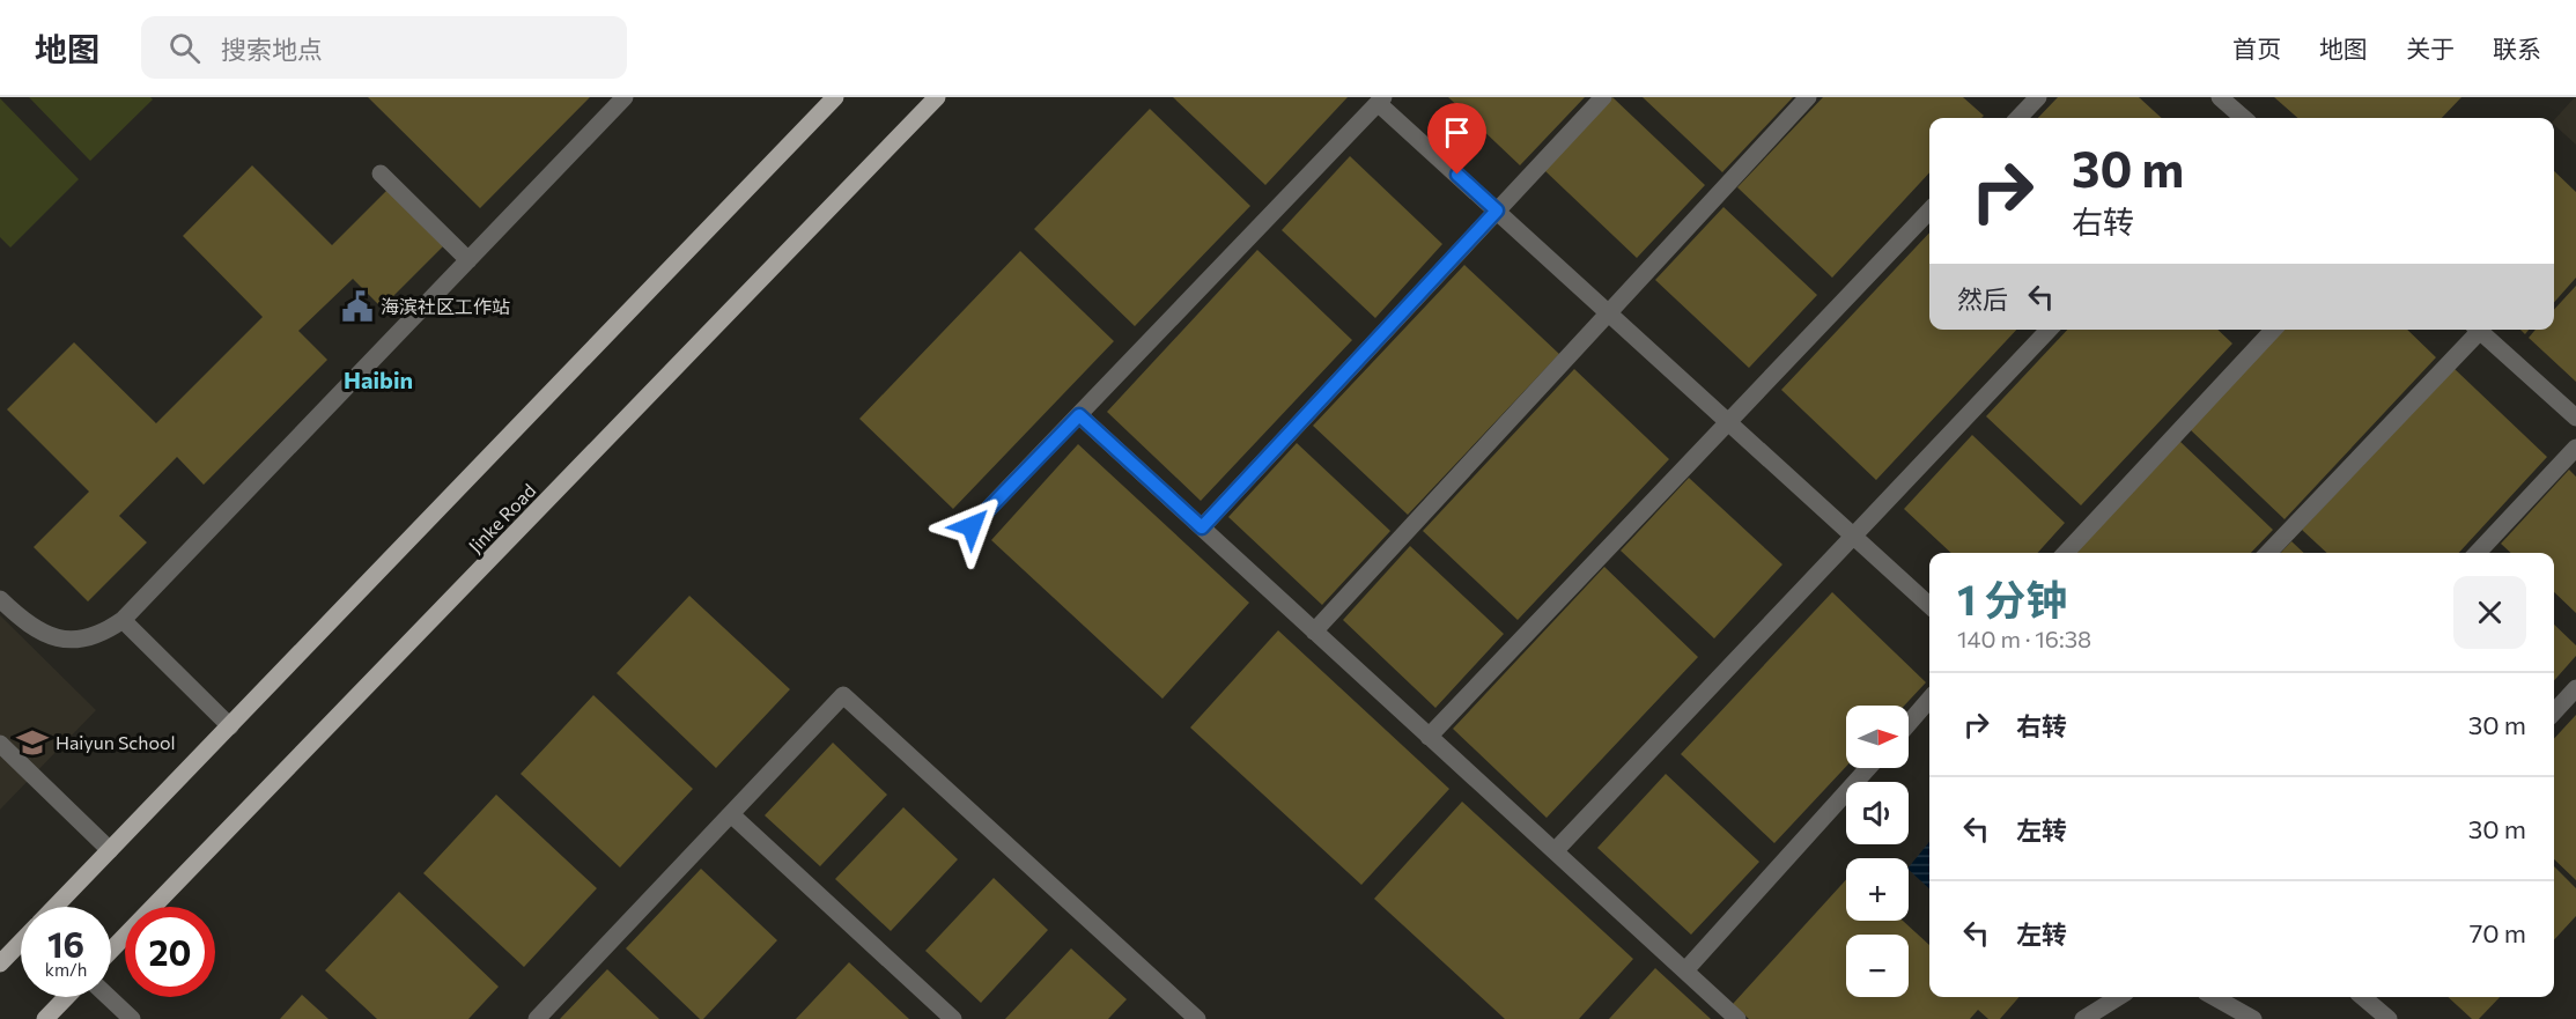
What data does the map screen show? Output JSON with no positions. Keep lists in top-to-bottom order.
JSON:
{
  "streets": {
    "main road": ["Jinke Road"]
  },
  "districts": ["Haibin"],
  "places": {
    "public building": ["海滨社区工作站"],
    "school or university": ["Haiyun School"]
  },
  "north": "right",
  "page": {
    "header": "地图",
    "search": "搜索地点",
    "nav": [
      "首页",
      "地图",
      "关于",
      "联系"
    ],
    "turn": ["30 m", "右转"],
    "then": "然后",
    "heading": ["1 分钟", "140 m · 16:38"],
    "list": [
      {
        "name": "右转",
        "value": "30 m"
      },
      {
        "name": "左转",
        "value": "30 m"
      },
      {
        "name": "左转",
        "value": "70 m"
      }
    ],
    "map_buttons": ["+", "−"],
    "speed": "16 km/h",
    "limit": "20"
  }
}
